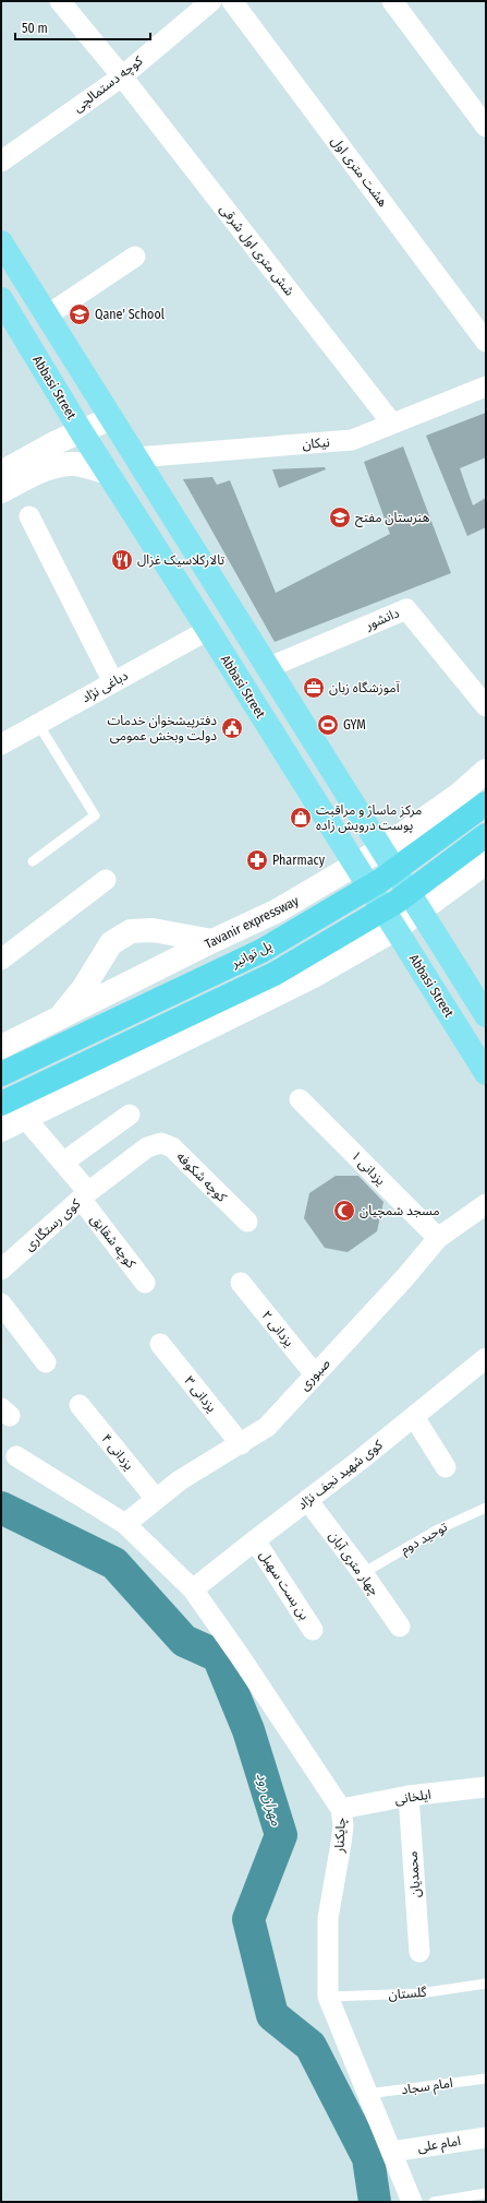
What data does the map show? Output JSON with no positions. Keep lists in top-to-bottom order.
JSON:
{
  "streets": {
    "highway": ["پل توانیر"],
    "main road": ["Abbasi Street"],
    "street": [
      "کوچه دستمالچی",
      "هشت متری اول",
      "شش متری اول شرقی",
      "نیکان",
      "دانشور",
      "دباغی نژاد",
      "Tavanir expressway",
      "یزدانی ۱",
      "کوچه شکوفه",
      "کوی رستگاری",
      "کوچه شقایق",
      "یزدانی ۲",
      "صبوری",
      "یزدانی ۳",
      "یزدانی ۴",
      "کوی شهید نجف نژاد",
      "چهار متری آبان",
      "بن بست سهبل",
      "ایلخانی",
      "چایکنار",
      "محمدیان",
      "امام علی"
    ],
    "lane": ["توحید دوم", "گلستان", "امام سجاد"]
  },
  "crossings": [
    ["کوچه دستمالچی", "شش متری اول شرقی"],
    ["شش متری اول شرقی", "نیکان"],
    ["Abbasi Street", "دباغی نژاد"],
    ["Abbasi Street", "Tavanir expressway"],
    ["یزدانی ۱", "صبوری"],
    ["کوچه شکوفه", "کوی رستگاری"],
    ["کوچه شکوفه", "کوچه شقایق"],
    ["کوی رستگاری", "کوچه شقایق"],
    ["یزدانی ۲", "صبوری"],
    ["صبوری", "یزدانی ۳"],
    ["صبوری", "یزدانی ۴"],
    ["صبوری", "چایکنار"],
    ["کوی شهید نجف نژاد", "چهار متری آبان"],
    ["کوی شهید نجف نژاد", "بن بست سهبل"],
    ["کوی شهید نجف نژاد", "چایکنار"],
    ["توحید دوم", "چهار متری آبان"],
    ["ایلخانی", "چایکنار"],
    ["ایلخانی", "محمدیان"],
    ["چایکنار", "گلستان"],
    ["چایکنار", "امام سجاد"],
    ["چایکنار", "امام علی"]
  ],
  "water": ["مهران رود"],
  "places": {
    "school or university": ["Qane' School", "هنرستان مفتح"],
    "restaurant": ["تالارکلاسیک غزال"],
    "office": ["آموزشگاه زبان"],
    "sports": ["GYM"],
    "public building": ["دفترپیشخوان خدمات دولت وبخش عمومی"],
    "shop": ["مرکز ماساژ و مراقبت پوست درویش زاده"],
    "pharmacy": ["Pharmacy"],
    "mosque": ["مسجد شمچیان"]
  },
  "scale_bar": "50 m"
}
